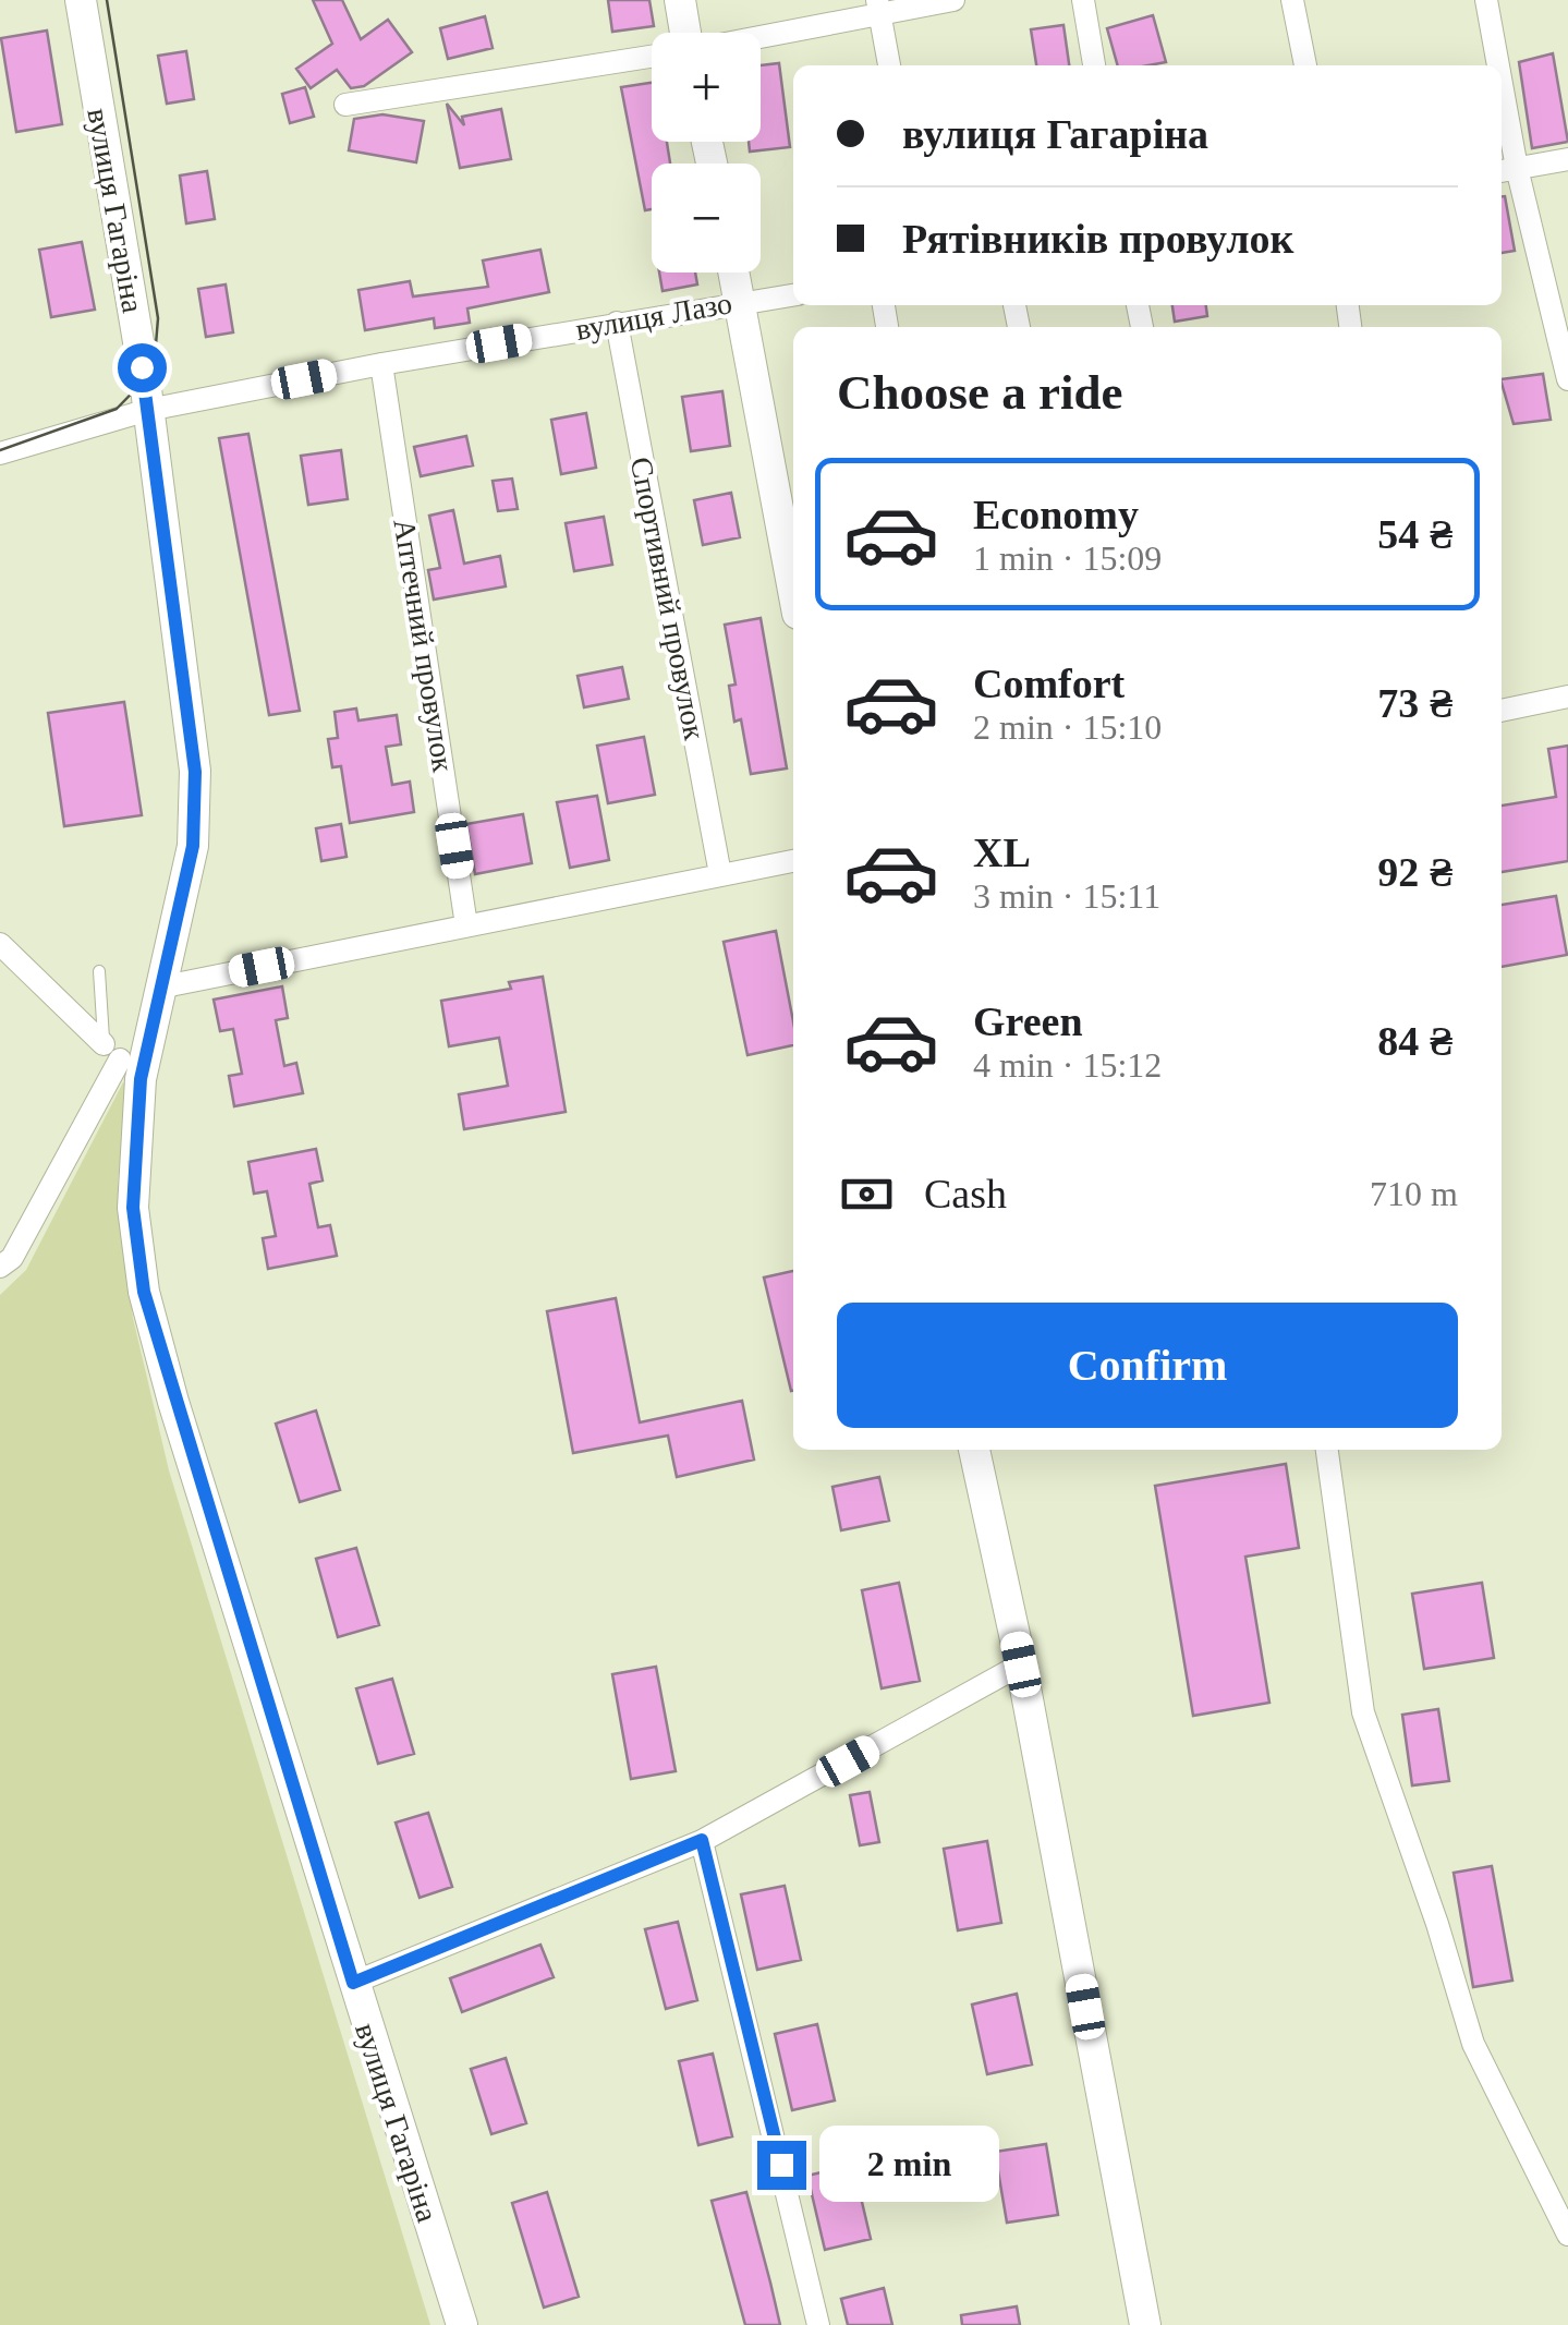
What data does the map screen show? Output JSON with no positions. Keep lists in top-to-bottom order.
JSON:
{
  "streets": {
    "main road": ["вулиця Гагаріна"],
    "street": ["вулиця Лазо", "Спортивний провулок", "Аптечний провулок"]
  },
  "crossings": [
    ["вулиця Гагаріна", "вулиця Лазо"],
    ["вулиця Лазо", "Спортивний провулок"],
    ["вулиця Лазо", "Аптечний провулок"]
  ],
  "page": {
    "map_buttons": ["+", "−"],
    "banner": ["вулиця Гагаріна", "Рятівників провулок"],
    "heading": "Choose a ride",
    "list": [
      {
        "name": "Economy",
        "note": "1 min · 15:09",
        "value": "54 ₴"
      },
      {
        "name": "Comfort",
        "note": "2 min · 15:10",
        "value": "73 ₴"
      },
      {
        "name": "XL",
        "note": "3 min · 15:11",
        "value": "92 ₴"
      },
      {
        "name": "Green",
        "note": "4 min · 15:12",
        "value": "84 ₴"
      }
    ],
    "pay": ["Cash", "710 m"],
    "buttons": "Confirm",
    "bubble": "2 min"
  }
}
